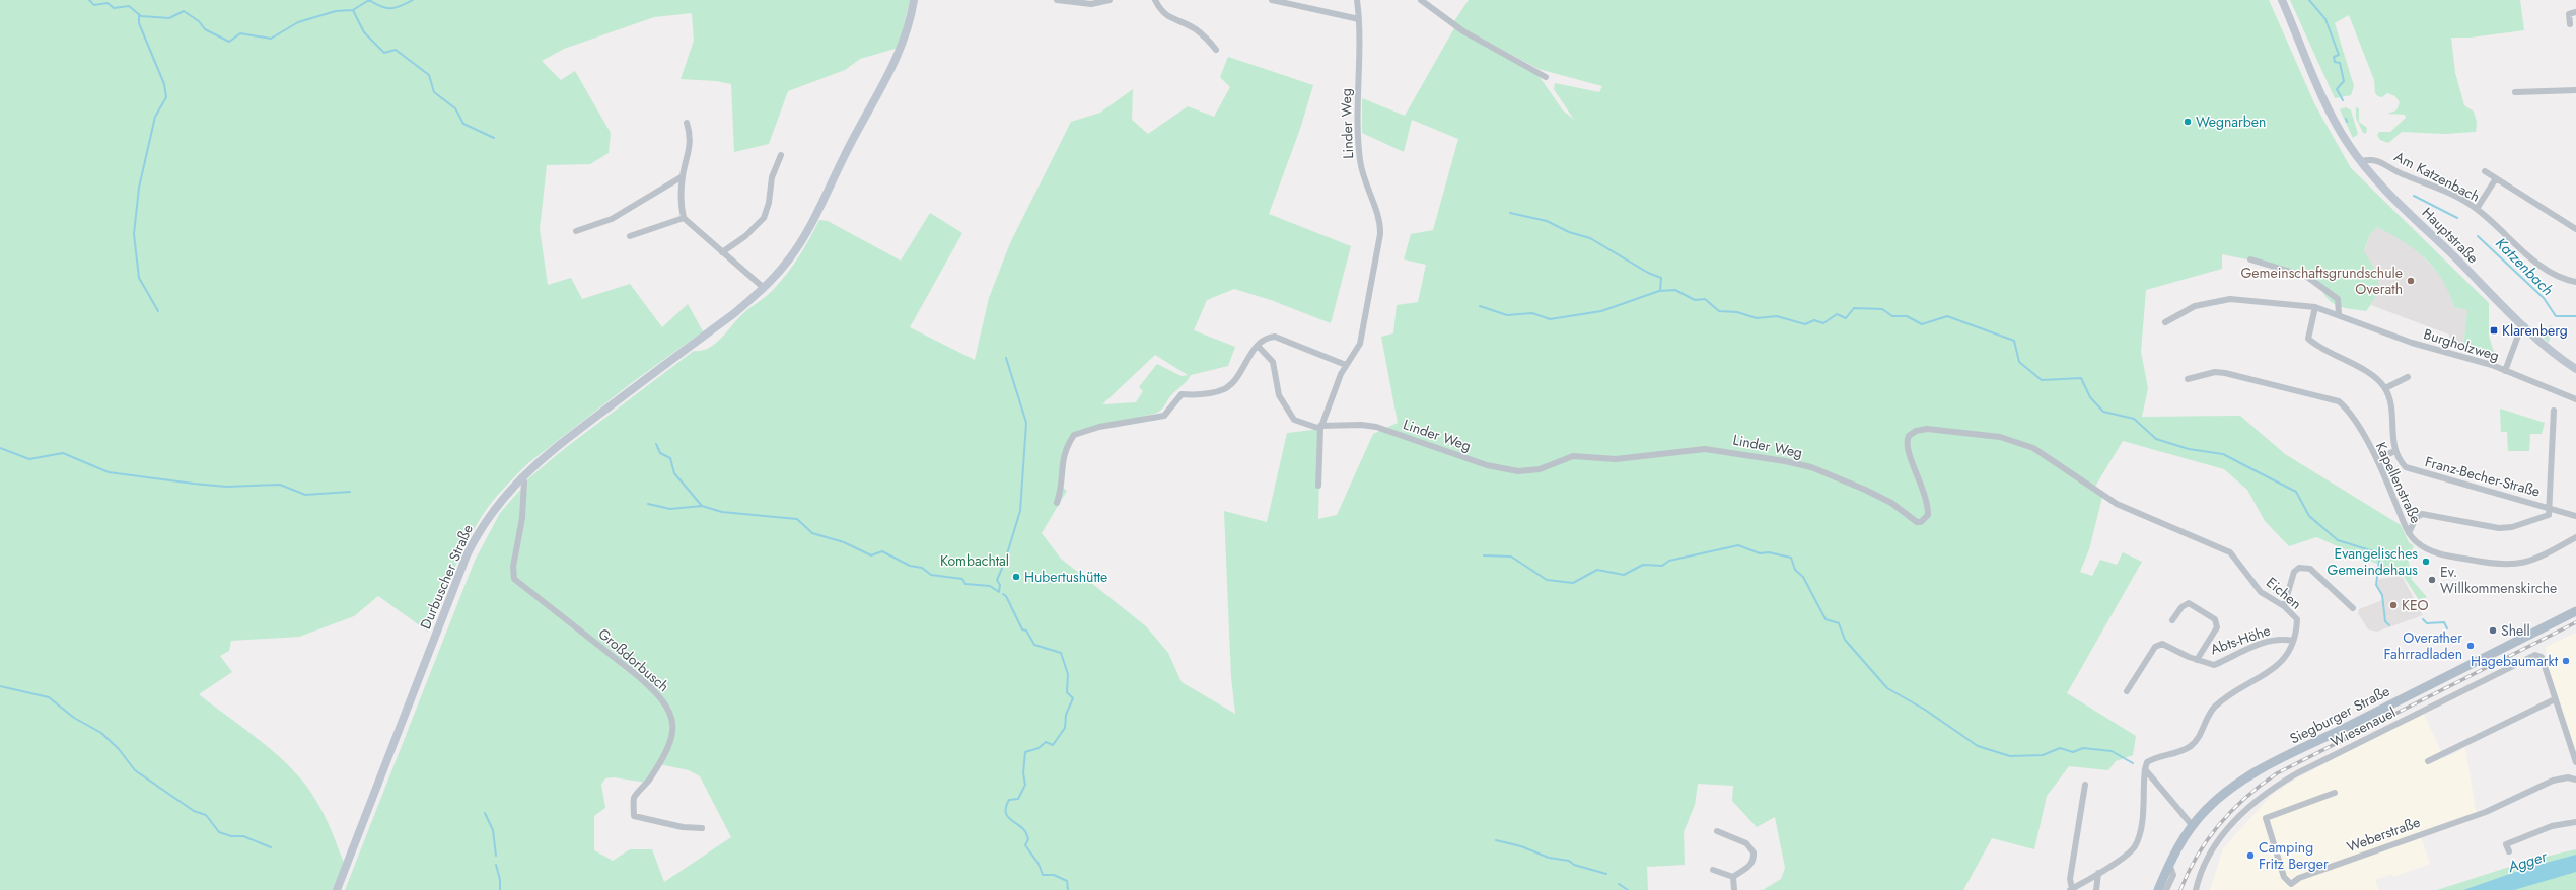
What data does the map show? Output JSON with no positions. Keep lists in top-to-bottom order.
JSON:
{
  "streets": {
    "main road": ["Hauptstraße", "Durbuscher Straße", "Siegburger Straße"],
    "street": [
      "Linder Weg",
      "Am Katzenbach",
      "Burgholzweg",
      "Franz-Becher-Straße",
      "Kapellenstraße",
      "Eichen",
      "Abts-Höhe",
      "Großdorbusch",
      "Wiesenauel",
      "Weberstraße"
    ]
  },
  "crossings": [
    ["Linder Weg", "Eichen"],
    ["Am Katzenbach", "Hauptstraße"],
    ["Durbuscher Straße", "Großdorbusch"],
    ["Eichen", "Abts-Höhe"]
  ],
  "water": ["Katzenbach", "Agger"],
  "parks": ["Kombachtal"],
  "places": {
    "other": [
      "Wegnarben",
      "Gemeinschaftsgrundschule Overath",
      "Evangelisches Gemeindehaus",
      "Hubertushütte",
      "Ev. Willkommenskirche",
      "KEO",
      "Shell",
      "Overather Fahrradladen",
      "Hagebaumarkt",
      "Camping Fritz Berger"
    ],
    "transit": ["Klarenberg"]
  }
}
